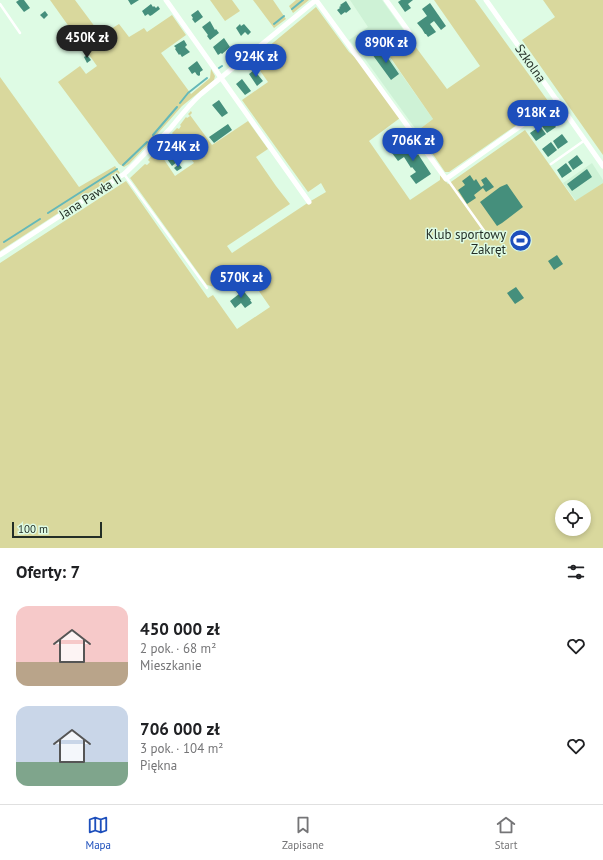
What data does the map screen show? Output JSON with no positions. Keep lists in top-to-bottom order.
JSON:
{
  "streets": {
    "street": ["Szkolna", "Jana Pawła II"]
  },
  "places": {
    "sports": ["Klub sportowy Zakręt"]
  },
  "scale_bar": "100 m",
  "page": {
    "price": [
      "450K zł",
      "890K zł",
      "924K zł",
      "918K zł",
      "706K zł",
      "724K zł",
      "570K zł"
    ],
    "scale": "100 m",
    "heading": "Oferty: 7",
    "list": [
      {
        "name": "450 000 zł",
        "note": "2 pok. · 68 m² · Mieszkanie"
      },
      {
        "name": "706 000 zł",
        "note": "3 pok. · 104 m² · Piękna"
      }
    ],
    "tabs": ["Mapa", "Zapisane", "Start"]
  }
}
